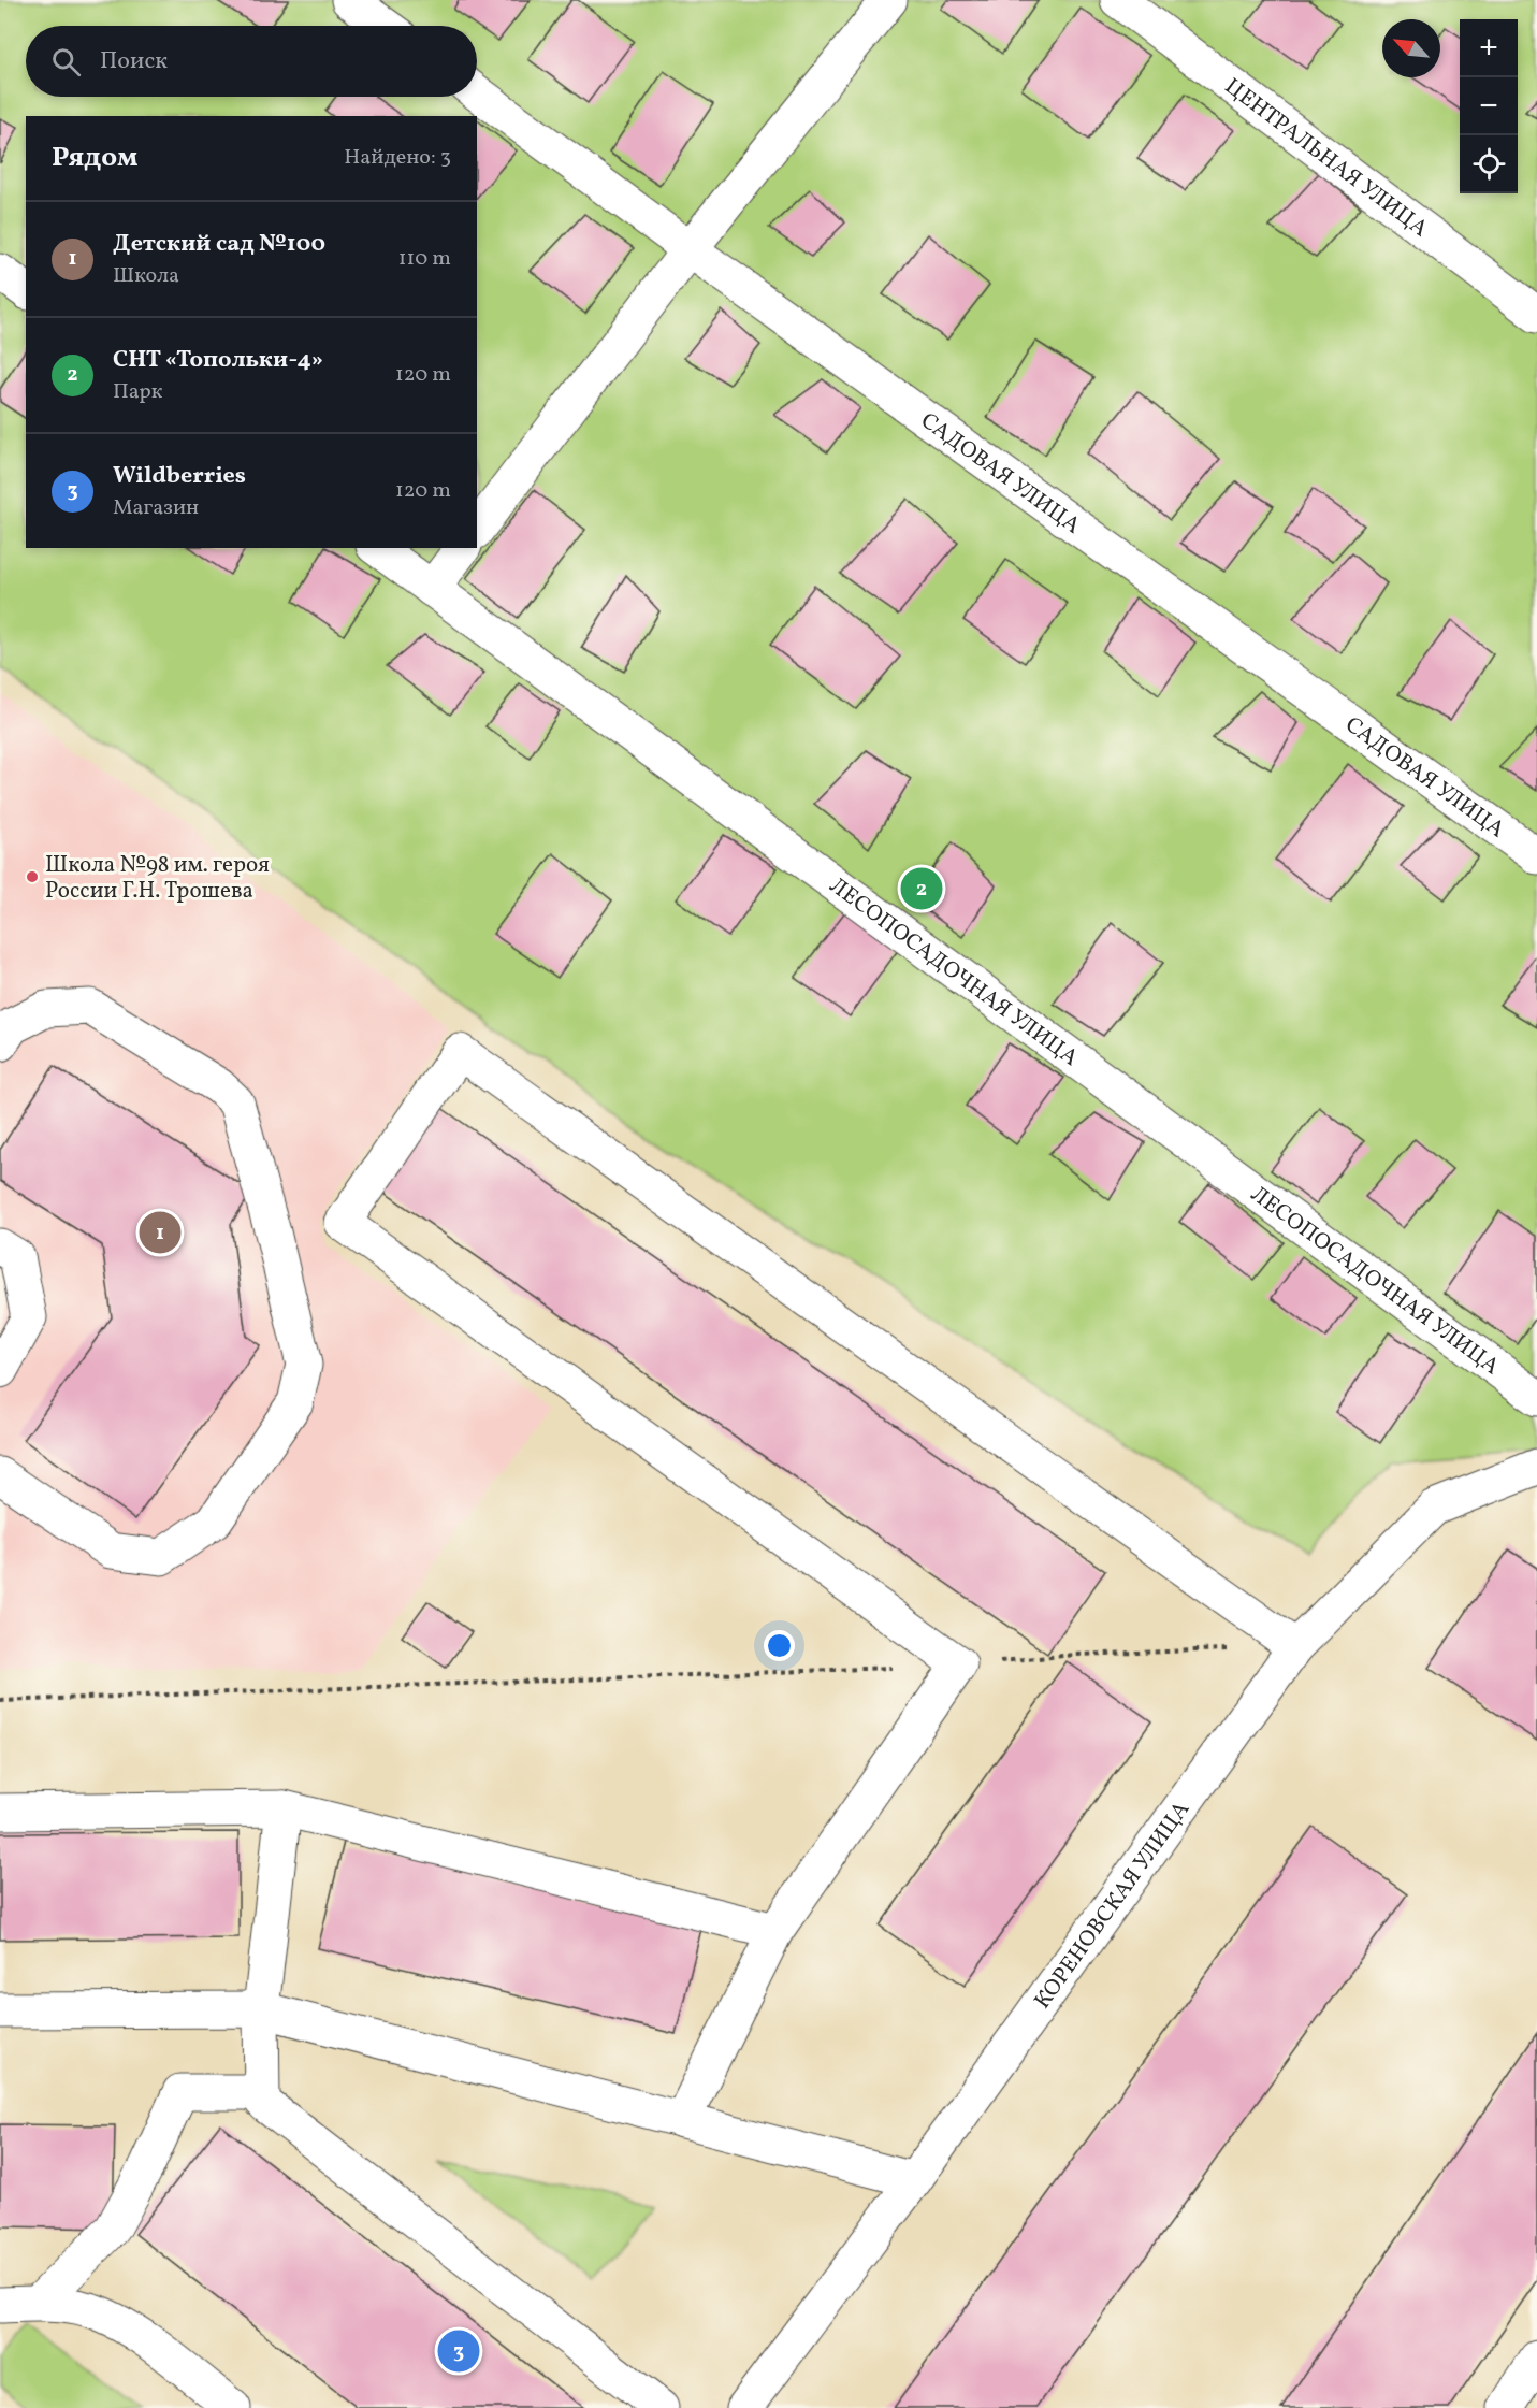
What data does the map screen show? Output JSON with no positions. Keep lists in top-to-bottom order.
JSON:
{
  "streets": {
    "street": [
      "ЦЕНТРАЛЬНАЯ УЛИЦА",
      "САДОВАЯ УЛИЦА",
      "ЛЕСОПОСАДОЧНАЯ УЛИЦА",
      "КОРЕНОВСКАЯ УЛИЦА"
    ]
  },
  "places": ["Школа №98 им. героя России Г.Н. Трошева"],
  "north": "top left",
  "page": {
    "map_buttons": ["+", "−"],
    "search": "Поиск",
    "heading": ["Рядом", "Найдено: 3"],
    "list": [
      {
        "mark": "1",
        "name": "Детский сад №100",
        "note": "Школа",
        "value": "110 m"
      },
      {
        "mark": "2",
        "name": "СНТ «Топольки-4»",
        "note": "Парк",
        "value": "120 m"
      },
      {
        "mark": "3",
        "name": "Wildberries",
        "note": "Магазин",
        "value": "120 m"
      }
    ],
    "pins": ["2", "1", "3"]
  }
}
